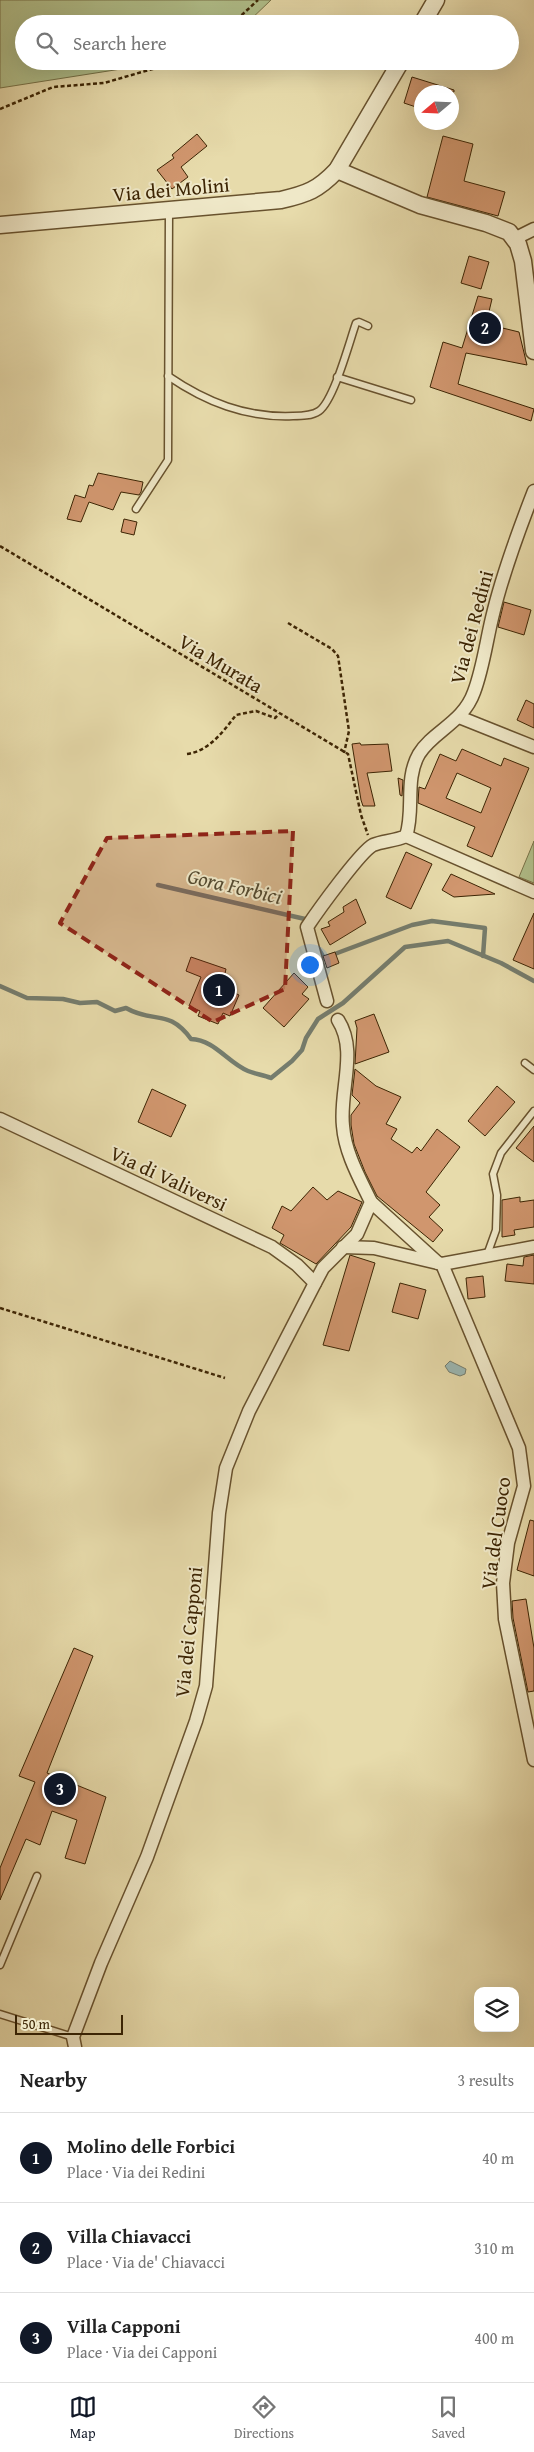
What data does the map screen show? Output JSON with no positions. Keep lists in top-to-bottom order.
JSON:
{
  "streets": {
    "street": [
      "Via dei Molini",
      "Via dei Redini",
      "Via di Valiversi",
      "Via del Cuoco",
      "Via dei Capponi"
    ],
    "path": ["Via Murata"]
  },
  "crossings": [
    ["Via di Valiversi", "Via dei Capponi"]
  ],
  "water": ["Gora Forbici"],
  "scale_bar": "50 m",
  "north": "left",
  "page": {
    "search": "Search here",
    "pins": ["2", "1", "3"],
    "scale": "50 m",
    "heading": ["Nearby", "3 results"],
    "list": [
      {
        "mark": "1",
        "name": "Molino delle Forbici",
        "note": "Place · Via dei Redini",
        "value": "40 m"
      },
      {
        "mark": "2",
        "name": "Villa Chiavacci",
        "note": "Place · Via de' Chiavacci",
        "value": "310 m"
      },
      {
        "mark": "3",
        "name": "Villa Capponi",
        "note": "Place · Via dei Capponi",
        "value": "400 m"
      }
    ],
    "nav": ["Map", "Directions", "Saved"]
  }
}
